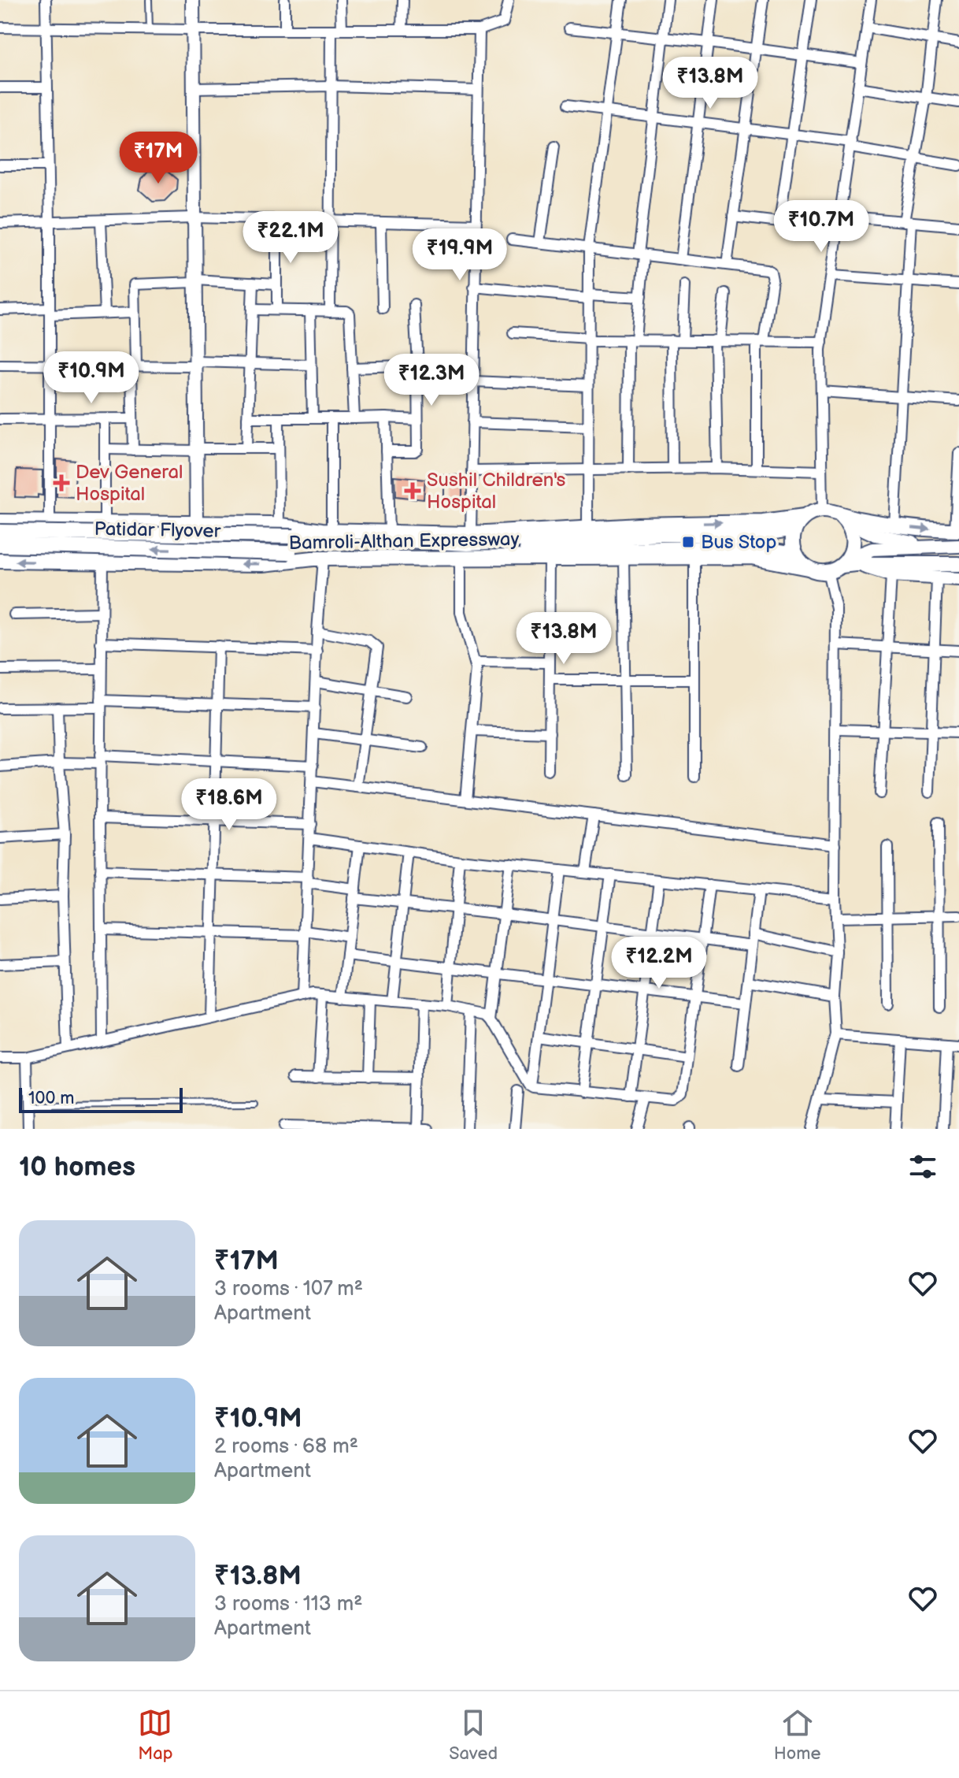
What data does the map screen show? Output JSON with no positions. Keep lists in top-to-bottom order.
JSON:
{
  "streets": {
    "main road": ["Patidar Flyover", "Bamroli-Althan Expressway"]
  },
  "crossings": [
    ["Patidar Flyover", "Bamroli-Althan Expressway"]
  ],
  "places": {
    "health": ["Dev General Hospital", "Sushil Children's Hospital"],
    "transit": ["Bus Stop"]
  },
  "scale_bar": "100 m",
  "page": {
    "price": [
      "₹13.8M",
      "₹17M",
      "₹10.7M",
      "₹22.1M",
      "₹19.9M",
      "₹10.9M",
      "₹12.3M",
      "₹13.8M",
      "₹18.6M",
      "₹12.2M"
    ],
    "scale": "100 m",
    "heading": "10 homes",
    "list": [
      {
        "name": "₹17M",
        "note": "3 rooms · 107 m² · Apartment"
      },
      {
        "name": "₹10.9M",
        "note": "2 rooms · 68 m² · Apartment"
      },
      {
        "name": "₹13.8M",
        "note": "3 rooms · 113 m² · Apartment"
      }
    ],
    "tabs": ["Map", "Saved", "Home"]
  }
}
